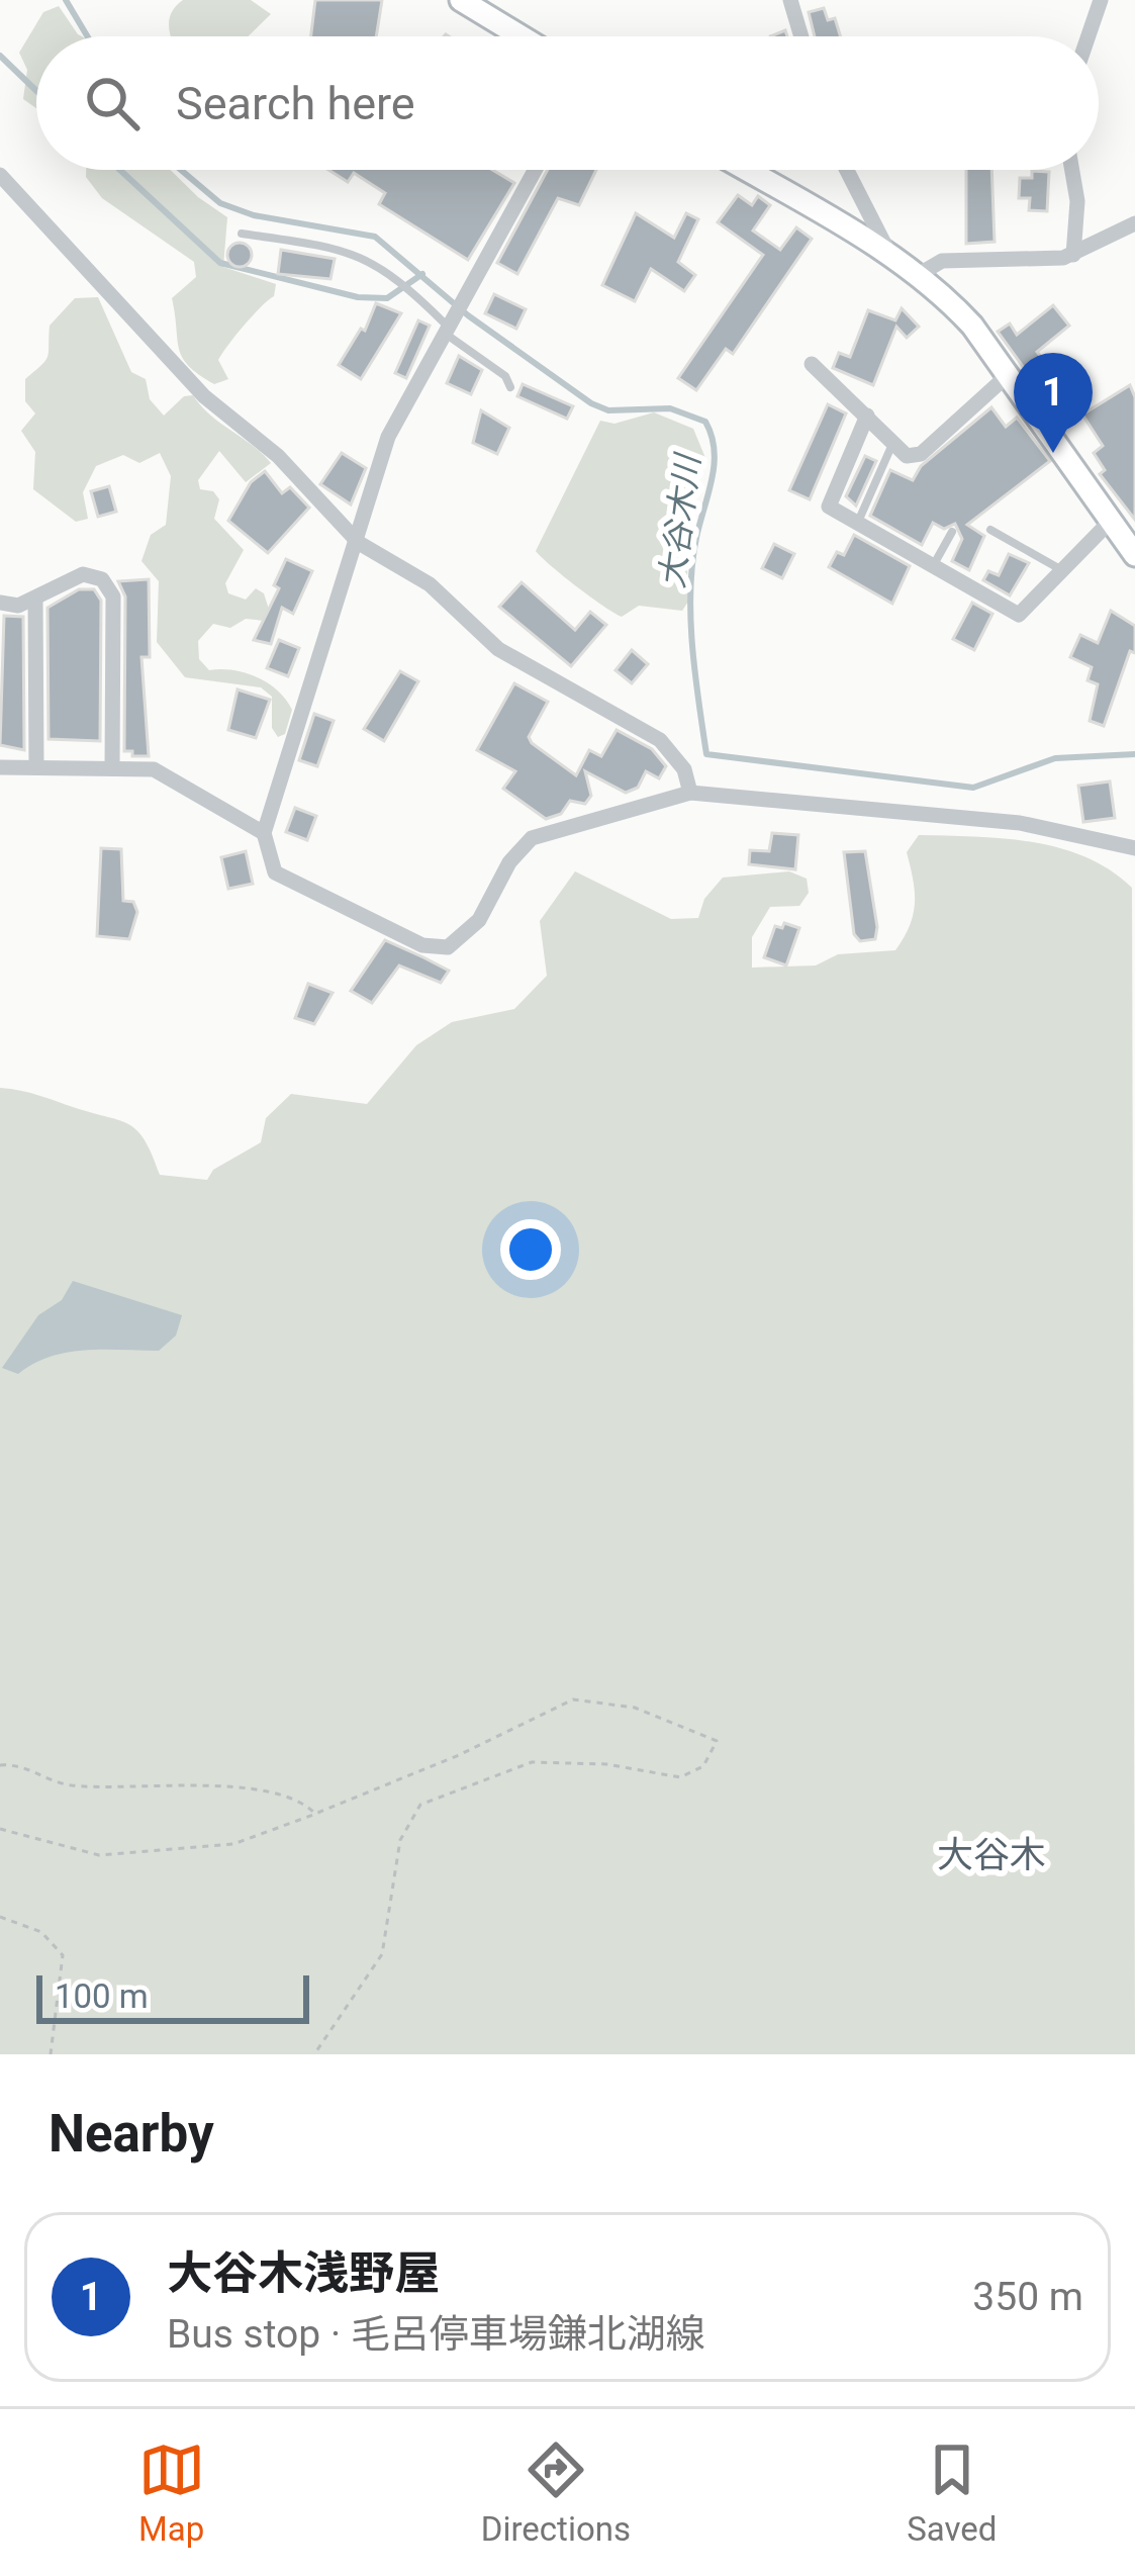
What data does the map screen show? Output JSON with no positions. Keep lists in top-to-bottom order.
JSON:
{
  "districts": ["大谷木"],
  "water": ["大谷木川"],
  "scale_bar": "100 m",
  "page": {
    "search": "Search here",
    "pins": "1",
    "scale": "100 m",
    "heading": "Nearby",
    "list": [
      {
        "mark": "1",
        "name": "大谷木浅野屋",
        "note": "Bus stop · 毛呂停車場鎌北湖線",
        "value": "350 m"
      }
    ],
    "nav": ["Map", "Directions", "Saved"]
  }
}
